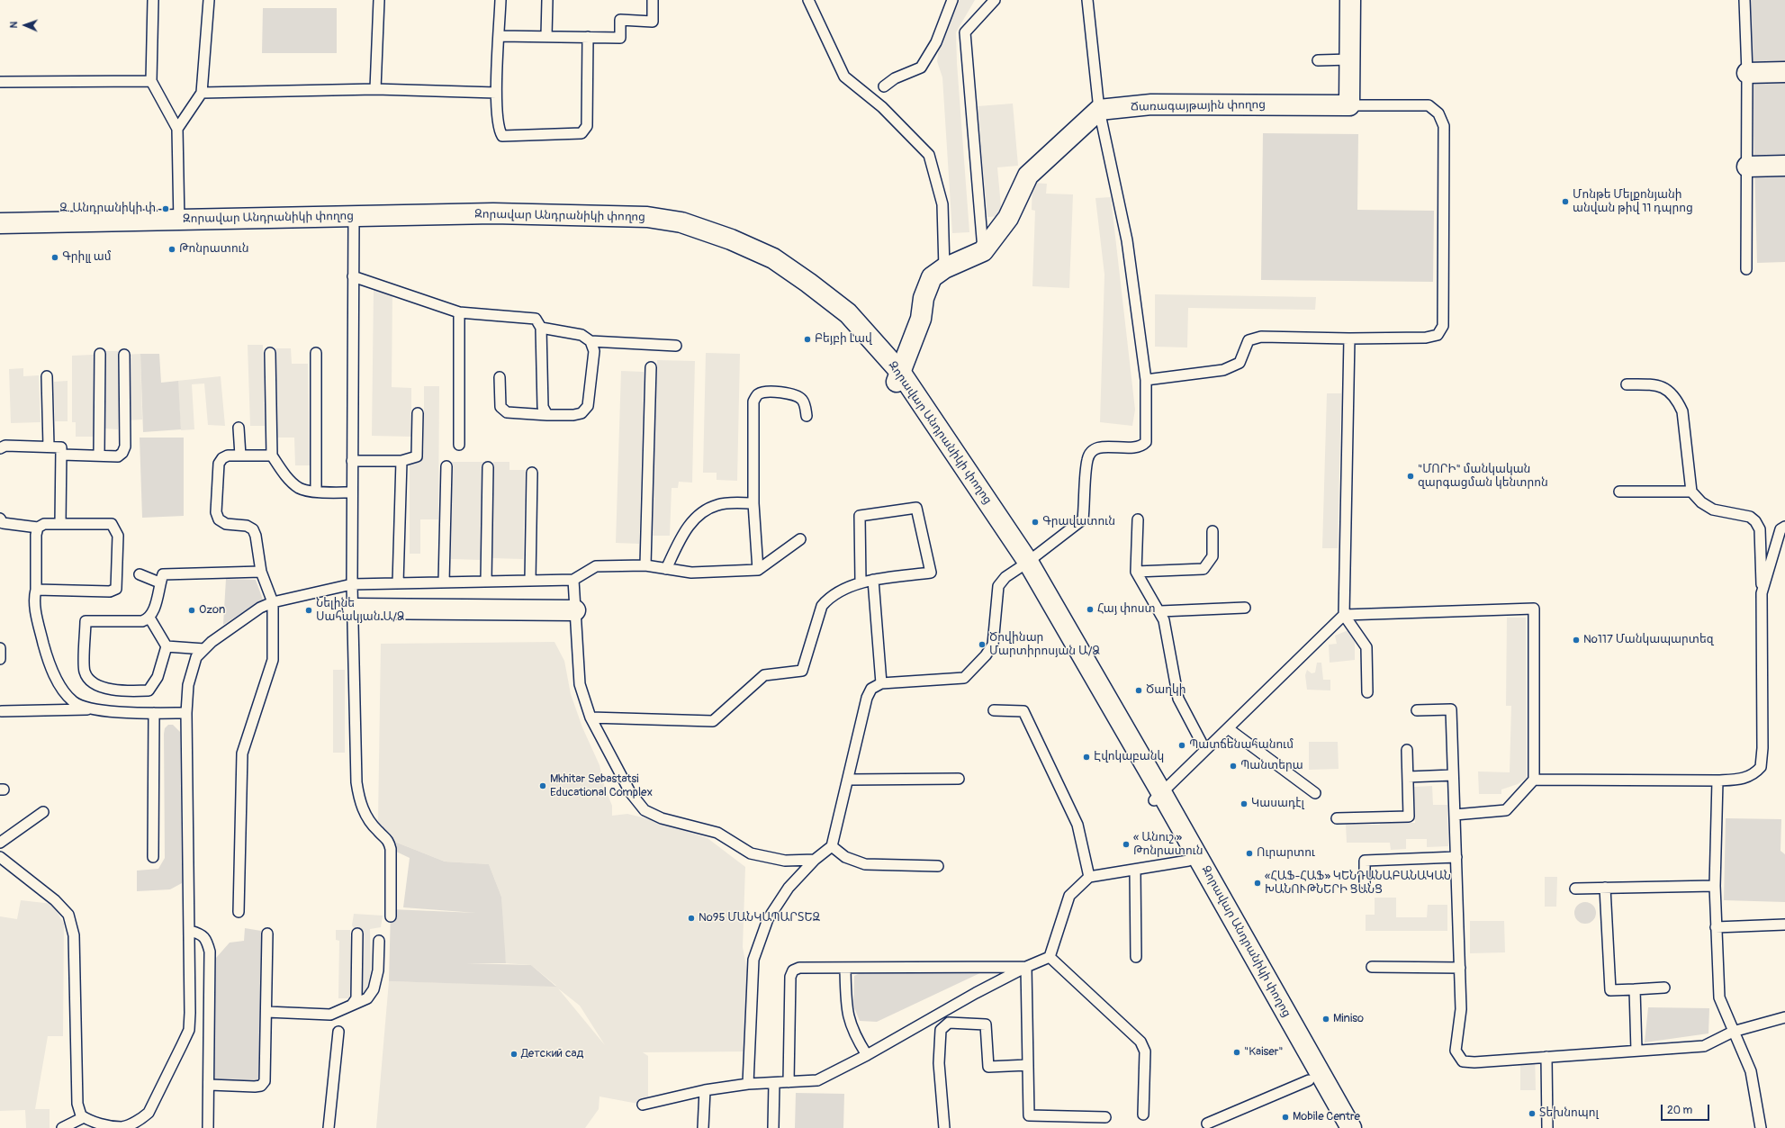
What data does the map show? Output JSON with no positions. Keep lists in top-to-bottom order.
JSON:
{
  "streets": {
    "main road": ["Ճառագայթային փողոց", "Զորավար Անդրանիկի փողոց"]
  },
  "places": [
    "Մոնթե Մելքոնյանի անվան թիվ 11 դպրոց",
    "Զ. Անդրանիկի փ.",
    "Թոնրատուն",
    "Գրիլլ ամ",
    "Բեյբի Լավ",
    "\"ՄՈՐԻ\" մանկական զարգացման կենտրոն",
    "Գրավատուն",
    "Հայ փոստ",
    "Ozon",
    "Նելինե Սահակյան Ա/Ձ",
    "№117 Մանկապարտեզ",
    "Ծովինար Մարտիրոսյան Ա/Ձ",
    "Ծաղկի",
    "Պատճենահանում",
    "Էվոկաբանկ",
    "Պանտերա",
    "Mkhitar Sebastatsi Educational Complex",
    "Կասադէլ",
    "« Անուշ » Թոնրատուն",
    "Ուրարտու",
    "«ՀԱՖ-ՀԱՖ» ԿԵՆԴԱՆԱԲԱՆԱԿԱՆ ԽԱՆՈՒԹՆԵՐԻ ՑԱՆՑ",
    "№95 ՄԱՆԿԱՊԱՐՏԵԶ",
    "Miniso",
    "\"Kaiser\"",
    "Детский сад",
    "Տեխնոպոլ",
    "Mobile Centre"
  ],
  "scale_bar": "20 m",
  "north": "left"
}
